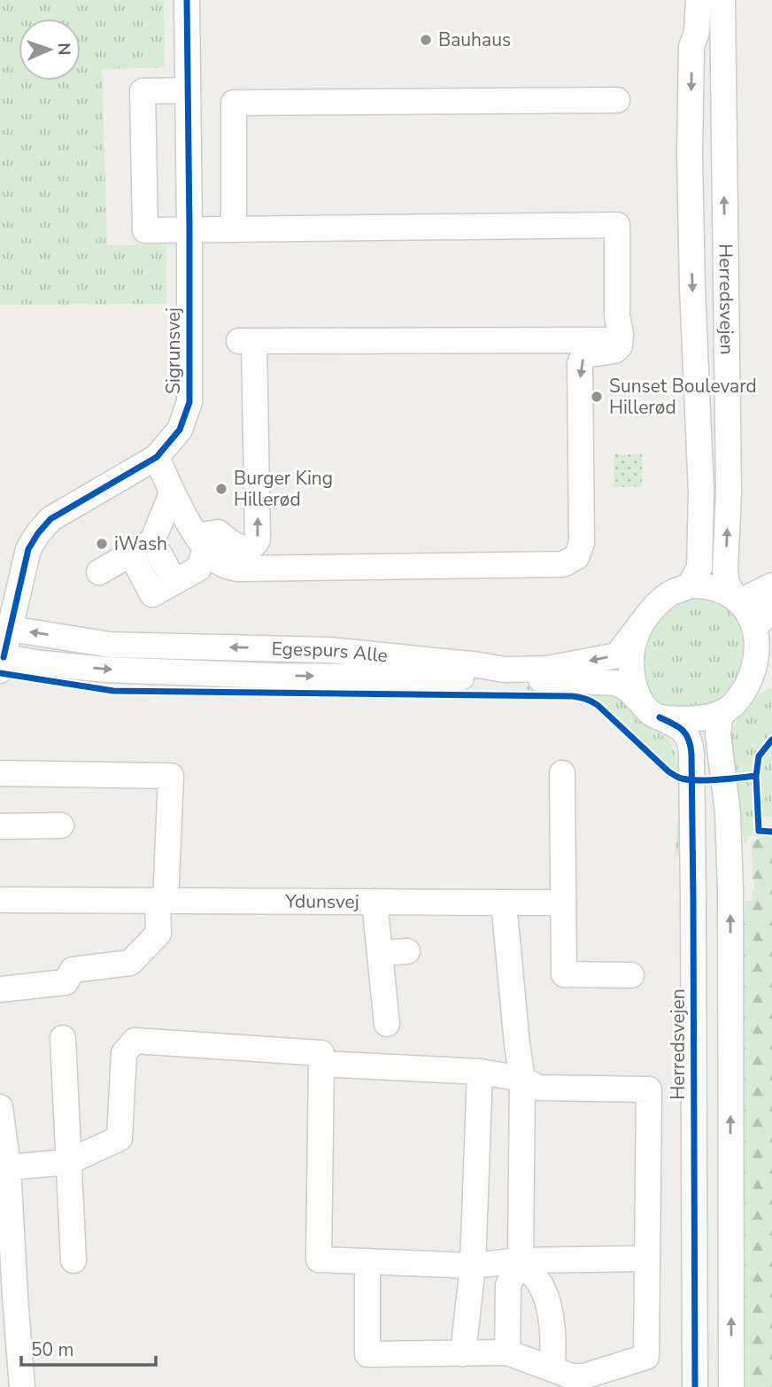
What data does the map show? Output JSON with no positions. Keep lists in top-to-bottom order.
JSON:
{
  "streets": {
    "street": [
      "Herredsvejen",
      "Sigrunsvej",
      "Egespurs Alle",
      "Ydunsvej"
    ]
  },
  "crossings": [
    ["Herredsvejen", "Egespurs Alle"],
    ["Sigrunsvej", "Egespurs Alle"]
  ],
  "places": [
    "Bauhaus",
    "Sunset Boulevard Hillerød",
    "Burger King Hillerød",
    "iWash"
  ],
  "scale_bar": "50 m",
  "north": "right"
}
